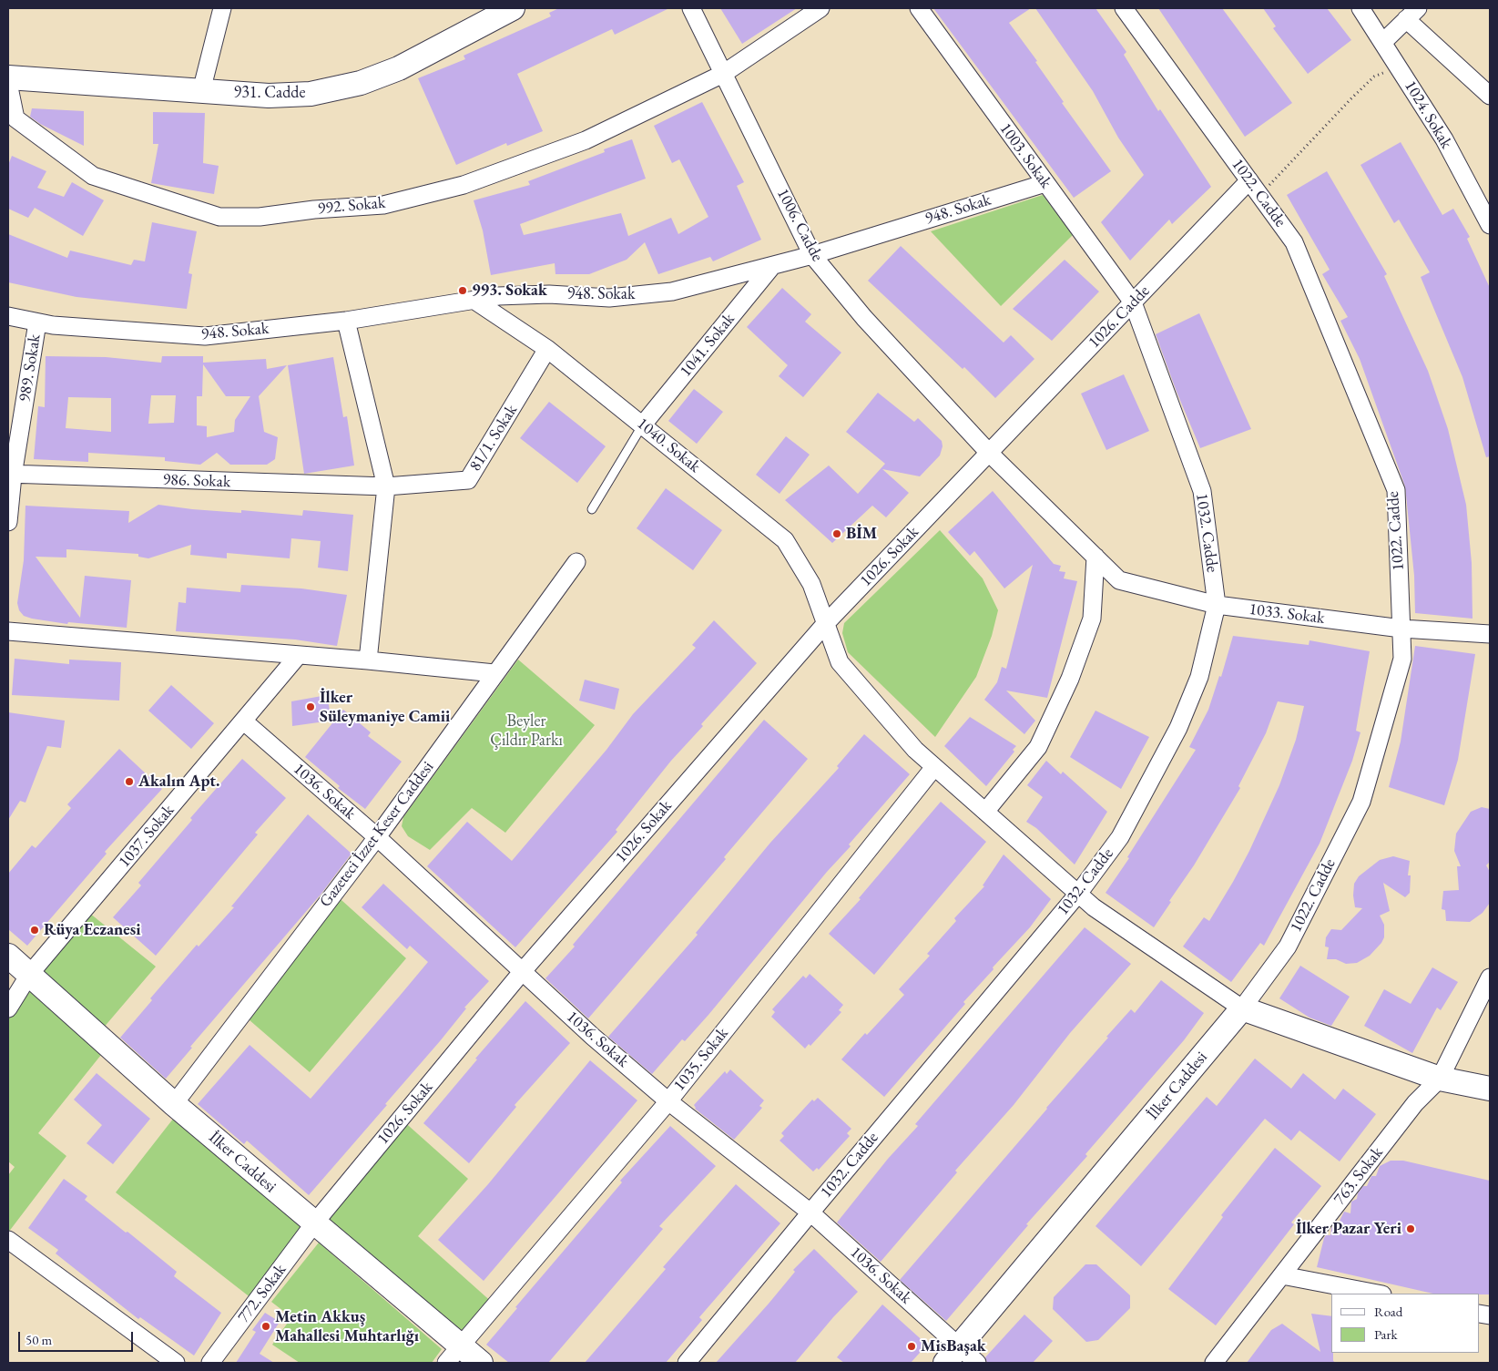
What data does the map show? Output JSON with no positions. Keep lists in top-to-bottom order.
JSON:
{
  "streets": {
    "main road": ["931. Cadde", "İlker Caddesi"],
    "street": [
      "1024. Sokak",
      "1003. Sokak",
      "1022. Cadde",
      "992. Sokak",
      "948. Sokak",
      "1006. Cadde",
      "1026. Cadde",
      "1041. Sokak",
      "989. Sokak",
      "81/1. Sokak",
      "1040. Sokak",
      "986. Sokak",
      "1032. Cadde",
      "1026. Sokak",
      "1033. Sokak",
      "1036. Sokak",
      "Gazeteci İzzet Keser Caddesi",
      "1037. Sokak",
      "1035. Sokak",
      "763. Sokak",
      "772. Sokak"
    ]
  },
  "crossings": [
    ["1003. Sokak", "948. Sokak"],
    ["1003. Sokak", "1026. Cadde"],
    ["1003. Sokak", "1032. Cadde"],
    ["1022. Cadde", "1026. Cadde"],
    ["1022. Cadde", "1040. Sokak"],
    ["1022. Cadde", "1033. Sokak"],
    ["1022. Cadde", "İlker Caddesi"],
    ["992. Sokak", "1006. Cadde"],
    ["948. Sokak", "1006. Cadde"],
    ["948. Sokak", "1041. Sokak"],
    ["948. Sokak", "989. Sokak"],
    ["948. Sokak", "1040. Sokak"],
    ["1006. Cadde", "1026. Cadde"],
    ["1006. Cadde", "1026. Sokak"],
    ["1006. Cadde", "1033. Sokak"],
    ["1026. Cadde", "1032. Cadde"],
    ["1026. Cadde", "1026. Sokak"],
    ["1026. Cadde", "1033. Sokak"],
    ["1041. Sokak", "1040. Sokak"],
    ["989. Sokak", "986. Sokak"],
    ["81/1. Sokak", "1040. Sokak"],
    ["81/1. Sokak", "986. Sokak"],
    ["1040. Sokak", "1032. Cadde"],
    ["1040. Sokak", "1026. Sokak"],
    ["1040. Sokak", "1035. Sokak"],
    ["1040. Sokak", "İlker Caddesi"],
    ["1032. Cadde", "1033. Sokak"],
    ["1032. Cadde", "1036. Sokak"],
    ["1026. Sokak", "1033. Sokak"],
    ["1026. Sokak", "1036. Sokak"],
    ["1026. Sokak", "İlker Caddesi"],
    ["1026. Sokak", "772. Sokak"],
    ["1036. Sokak", "Gazeteci İzzet Keser Caddesi"],
    ["1036. Sokak", "1037. Sokak"],
    ["1036. Sokak", "1035. Sokak"],
    ["1036. Sokak", "İlker Caddesi"],
    ["Gazeteci İzzet Keser Caddesi", "İlker Caddesi"],
    ["1037. Sokak", "İlker Caddesi"],
    ["1035. Sokak", "İlker Caddesi"],
    ["İlker Caddesi", "772. Sokak"]
  ],
  "parks": ["Beyler Çıldır Parkı"],
  "places": [
    "993. Sokak",
    "BİM",
    "İlker Süleymaniye Camii",
    "Akalın Apt.",
    "Rüya Eczanesi",
    "İlker Pazar Yeri",
    "Metin Akkuş Mahallesi Muhtarlığı",
    "MisBaşak"
  ],
  "legend": ["Road", "Park"],
  "scale_bar": "50 m"
}
